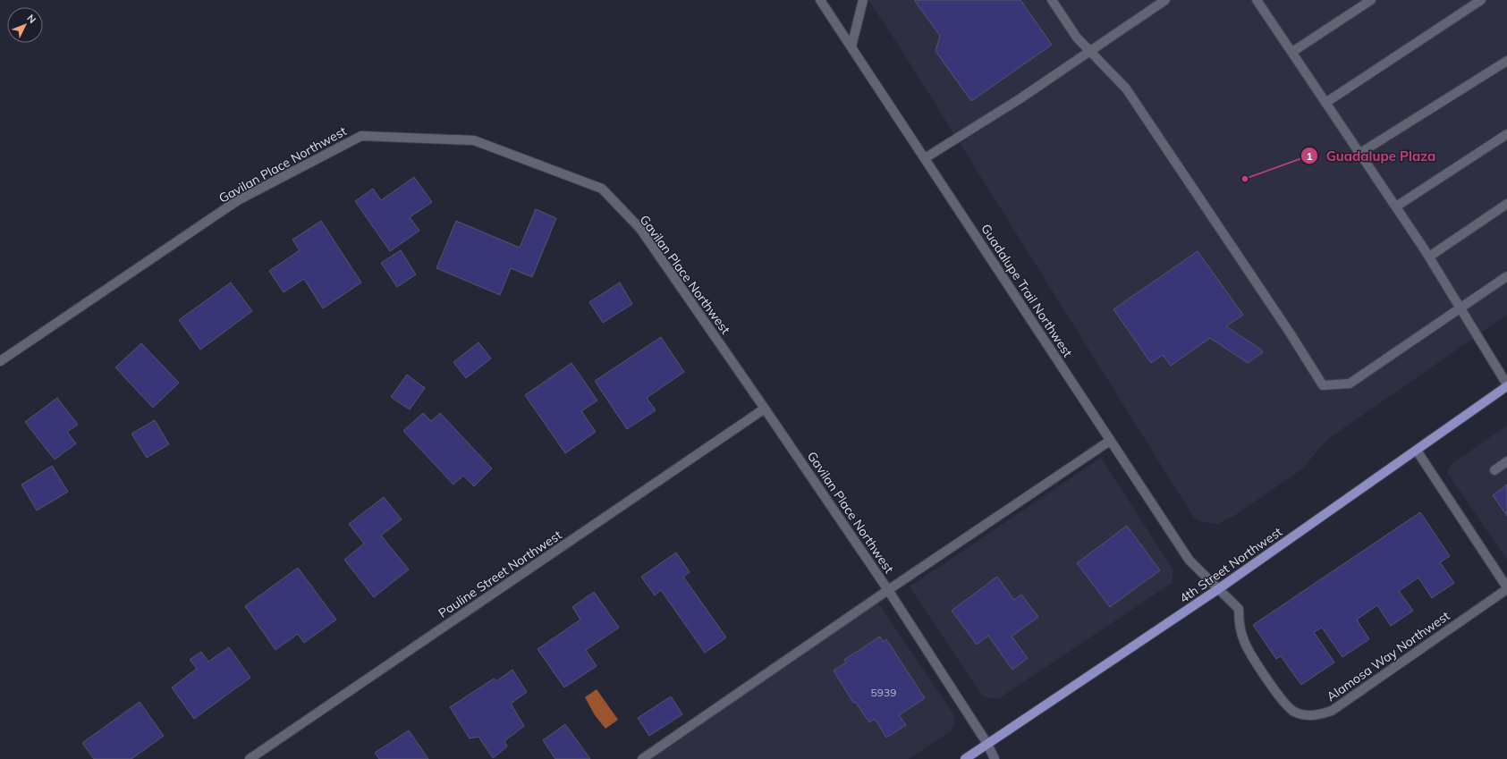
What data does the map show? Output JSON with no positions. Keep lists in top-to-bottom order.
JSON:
{
  "streets": {
    "main road": ["4th Street Northwest"],
    "street": [
      "Gavilan Place Northwest",
      "Guadalupe Trail Northwest",
      "Pauline Street Northwest",
      "Alamosa Way Northwest"
    ]
  },
  "crossings": [
    ["Gavilan Place Northwest", "4th Street Northwest"],
    ["Gavilan Place Northwest", "Pauline Street Northwest"],
    ["Guadalupe Trail Northwest", "4th Street Northwest"],
    ["Guadalupe Trail Northwest", "Alamosa Way Northwest"],
    ["4th Street Northwest", "Alamosa Way Northwest"]
  ],
  "places": ["Guadalupe Plaza"],
  "house_numbers": ["5939"],
  "north": "top right"
}
